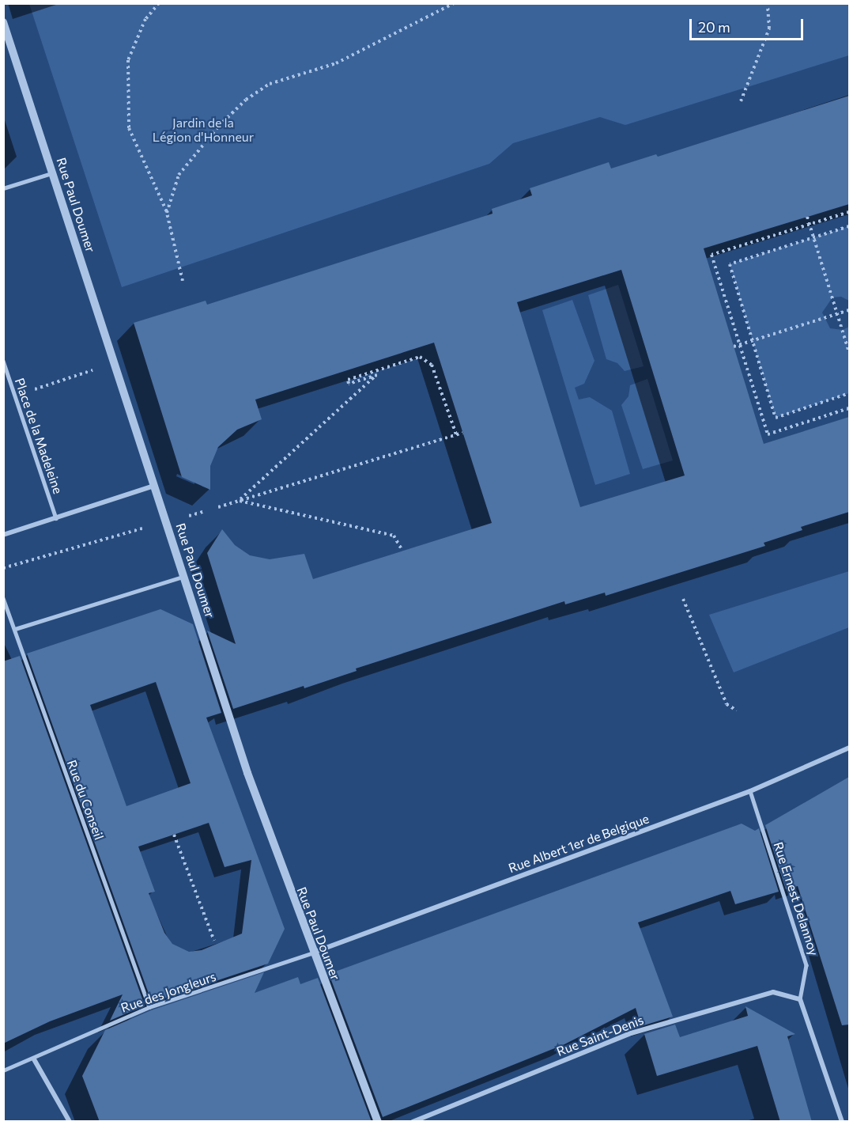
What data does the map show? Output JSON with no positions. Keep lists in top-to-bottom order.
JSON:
{
  "streets": {
    "street": [
      "Rue Paul Doumer",
      "Rue Albert 1er de Belgique",
      "Rue Ernest Delannoy",
      "Rue Saint-Denis"
    ],
    "lane": ["Place de la Madeleine", "Rue du Conseil", "Rue des Jongleurs"]
  },
  "crossings": [
    ["Rue Paul Doumer", "Rue Albert 1er de Belgique"],
    ["Rue Paul Doumer", "Rue des Jongleurs"],
    ["Rue du Conseil", "Rue des Jongleurs"],
    ["Rue Albert 1er de Belgique", "Rue Ernest Delannoy"],
    ["Rue Albert 1er de Belgique", "Rue des Jongleurs"],
    ["Rue Ernest Delannoy", "Rue Saint-Denis"]
  ],
  "parks": ["Jardin de la Légion d'Honneur"],
  "scale_bar": "20 m"
}
